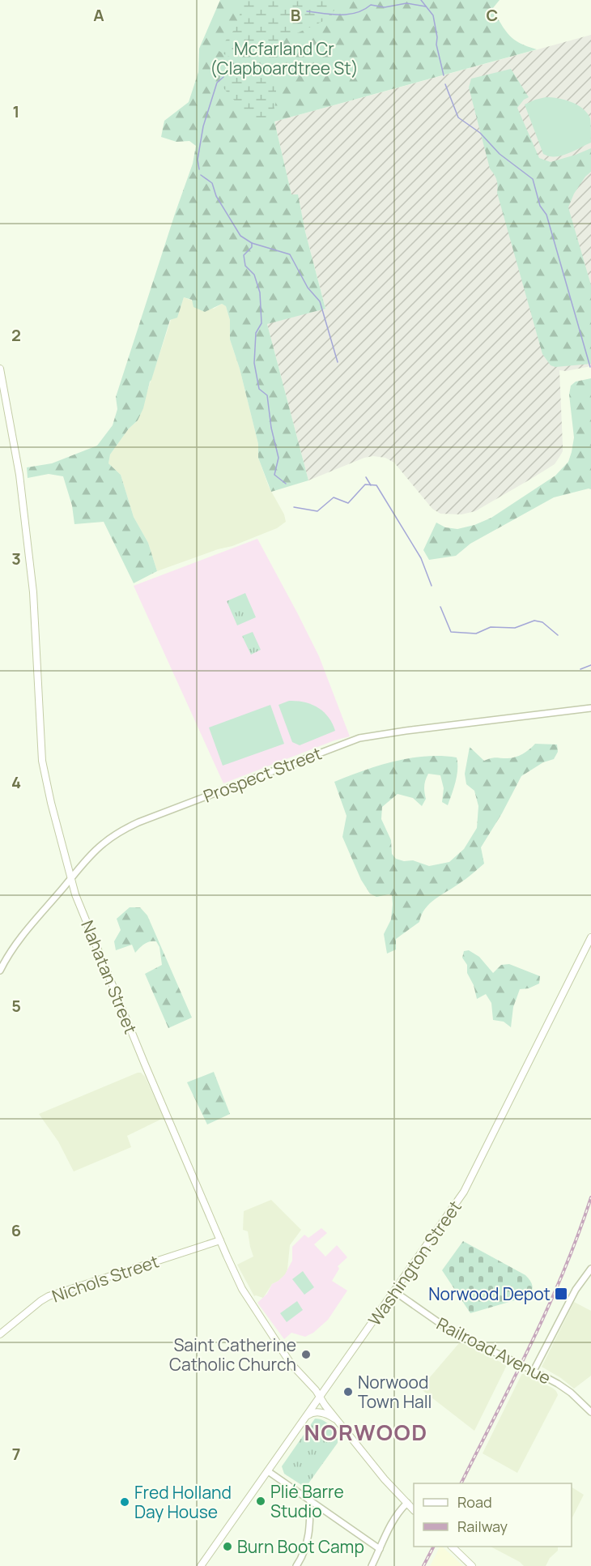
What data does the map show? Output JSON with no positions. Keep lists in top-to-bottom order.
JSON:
{
  "streets": {
    "main road": ["Nahatan Street", "Washington Street", "Nichols Street"],
    "street": ["Prospect Street", "Railroad Avenue"]
  },
  "crossings": [
    ["Prospect Street", "Nahatan Street"],
    ["Nahatan Street", "Washington Street"],
    ["Nahatan Street", "Nichols Street"],
    ["Washington Street", "Railroad Avenue"]
  ],
  "districts": ["NORWOOD"],
  "parks": ["Mcfarland Cr (Clapboardtree St)"],
  "places": {
    "transit": ["Norwood Depot"],
    "other": [
      "Saint Catherine Catholic Church",
      "Norwood Town Hall",
      "Plié Barre Studio",
      "Fred Holland Day House",
      "Burn Boot Camp"
    ]
  },
  "legend": ["Road", "Railway"],
  "grid": {
    "columns": ["A", "B", "C"],
    "rows": [
      "1",
      "2",
      "3",
      "4",
      "5",
      "6",
      "7"
    ]
  }
}
